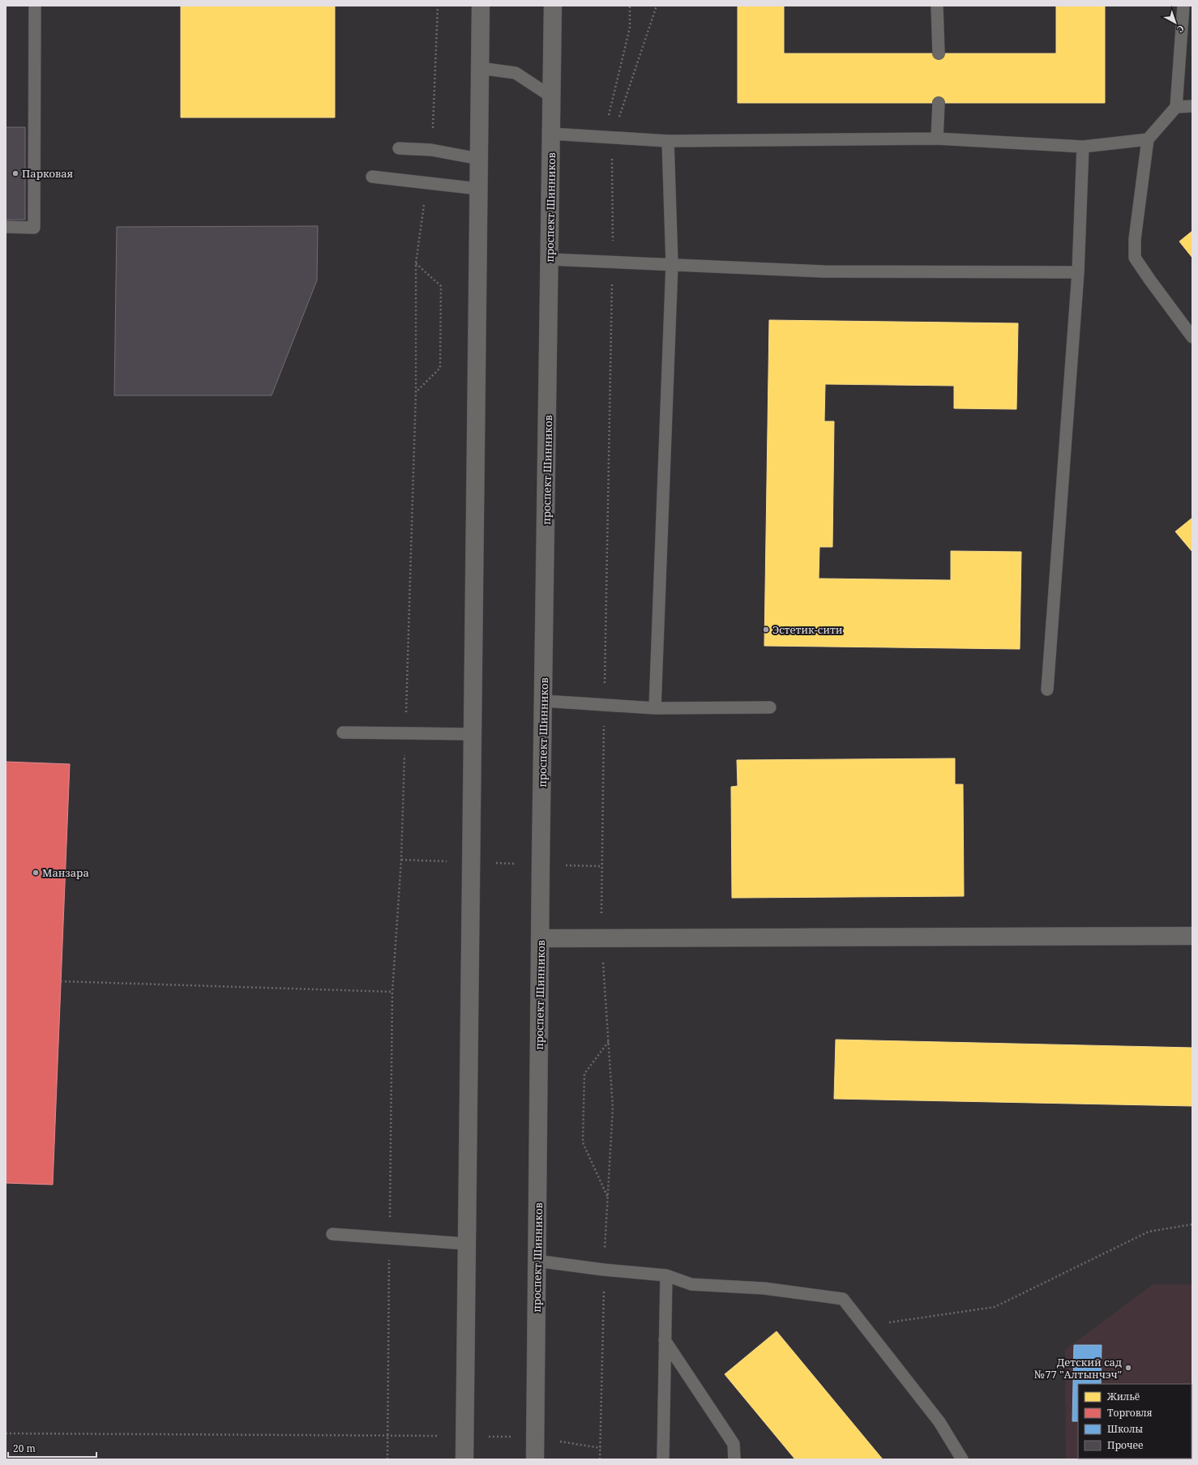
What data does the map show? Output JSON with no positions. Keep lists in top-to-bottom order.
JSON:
{
  "streets": {
    "street": ["проспект Шинников"]
  },
  "places": [
    "Парковая",
    "Эстетик-сити",
    "Манзара",
    "Детский сад №77 \"Алтынчэч\""
  ],
  "legend": [
    "Жильё",
    "Торговля",
    "Школы",
    "Прочее"
  ],
  "scale_bar": "20 m",
  "north": "bottom right"
}
